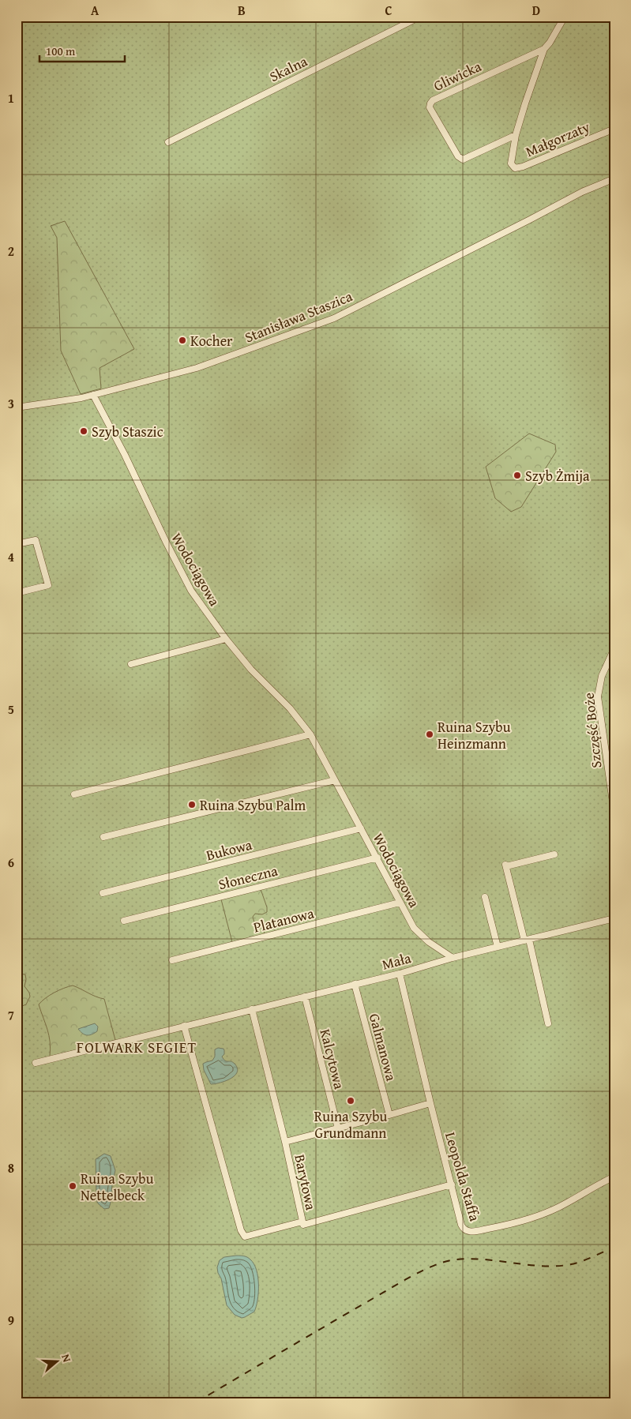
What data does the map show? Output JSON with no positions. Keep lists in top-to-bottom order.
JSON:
{
  "streets": {
    "street": [
      "Skalna",
      "Gliwicka",
      "Małgorzaty",
      "Stanisława Staszica",
      "Wodociągowa",
      "Szczęść Boże",
      "Bukowa",
      "Słoneczna",
      "Platanowa",
      "Mała",
      "Galmanowa",
      "Kalcytowa",
      "Leopolda Staffa",
      "Barytowa"
    ]
  },
  "crossings": [
    ["Gliwicka", "Małgorzaty"],
    ["Stanisława Staszica", "Wodociągowa"],
    ["Wodociągowa", "Bukowa"],
    ["Wodociągowa", "Słoneczna"],
    ["Wodociągowa", "Platanowa"],
    ["Wodociągowa", "Mała"],
    ["Mała", "Galmanowa"],
    ["Mała", "Kalcytowa"],
    ["Mała", "Leopolda Staffa"],
    ["Galmanowa", "Barytowa"],
    ["Kalcytowa", "Barytowa"],
    ["Leopolda Staffa", "Barytowa"]
  ],
  "districts": ["FOLWARK SEGIET"],
  "places": [
    "Kocher",
    "Szyb Staszic",
    "Szyb Żmija",
    "Ruina Szybu Heinzmann",
    "Ruina Szybu Palm",
    "Ruina Szybu Grundmann",
    "Ruina Szybu Nettelbeck"
  ],
  "scale_bar": "100 m",
  "north": "right",
  "grid": {
    "columns": [
      "A",
      "B",
      "C",
      "D"
    ],
    "rows": [
      "1",
      "2",
      "3",
      "4",
      "5",
      "6",
      "7",
      "8",
      "9"
    ]
  }
}
